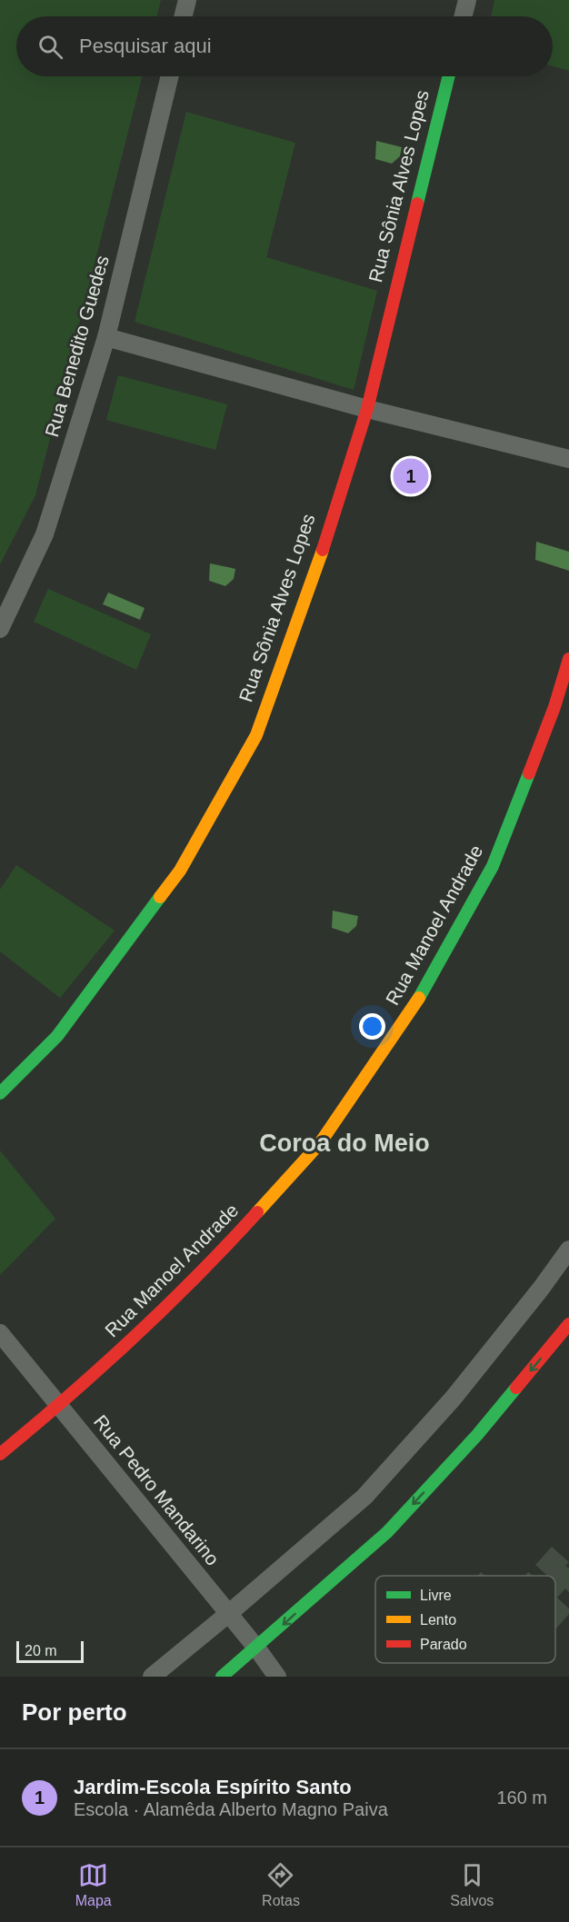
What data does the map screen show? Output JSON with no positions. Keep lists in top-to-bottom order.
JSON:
{
  "streets": {
    "street": [
      "Rua Sônia Alves Lopes",
      "Rua Benedito Guedes",
      "Rua Manoel Andrade",
      "Rua Pedro Mandarino"
    ]
  },
  "crossings": [
    ["Rua Manoel Andrade", "Rua Pedro Mandarino"]
  ],
  "districts": ["Coroa do Meio"],
  "legend": ["Livre", "Lento", "Parado"],
  "scale_bar": "20 m",
  "page": {
    "search": "Pesquisar aqui",
    "pins": "1",
    "scale": "20 m",
    "heading": "Por perto",
    "list": [
      {
        "mark": "1",
        "name": "Jardim-Escola Espírito Santo",
        "note": "Escola · Alamêda Alberto Magno Paiva",
        "value": "160 m"
      }
    ],
    "nav": ["Mapa", "Rotas", "Salvos"]
  }
}
